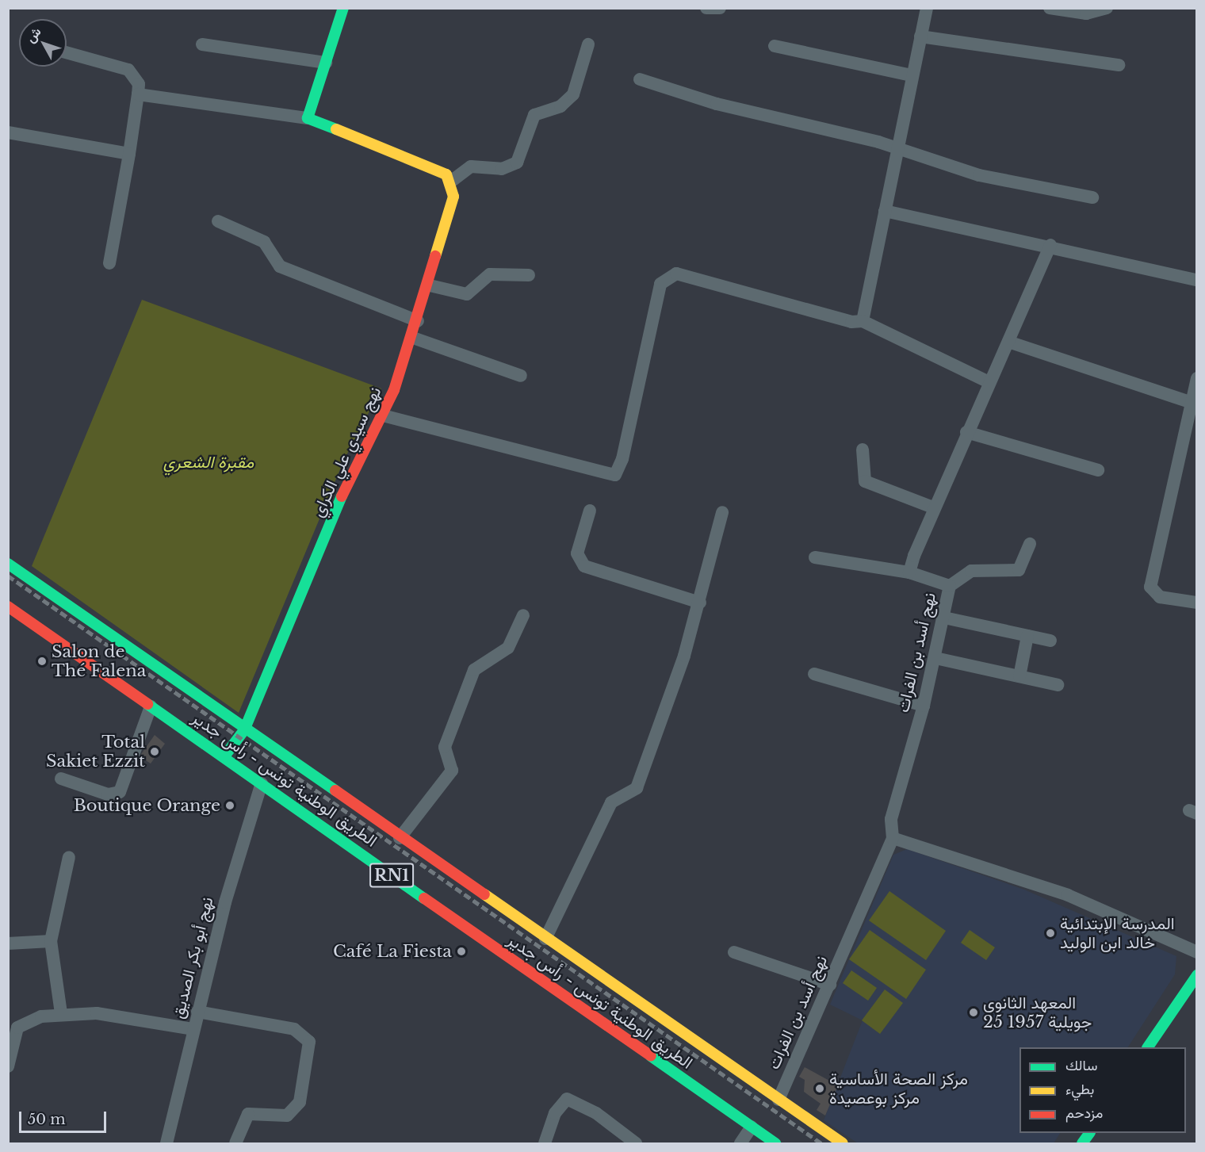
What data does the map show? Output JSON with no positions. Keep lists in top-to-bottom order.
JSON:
{
  "streets": {
    "street": [
      "نهج سيدي علي الكراي",
      "نهج أسد بن الفرات",
      "الطريق الوطنية تونس - رأس جدير",
      "RN1",
      "نهج أبو بكر الصديق"
    ]
  },
  "crossings": [
    ["نهج سيدي علي الكراي", "الطريق الوطنية تونس - رأس جدير"],
    ["الطريق الوطنية تونس - رأس جدير", "نهج أبو بكر الصديق"]
  ],
  "parks": ["مقبرة الشعري"],
  "places": [
    "Salon de Thé Falena",
    "Total Sakiet Ezzit",
    "Boutique Orange",
    "المدرسة الإبتدائية خالد ابن الوليد",
    "Café La Fiesta",
    "المعهد الثانوي 25 جويلية 1957",
    "مركز الصحة الأساسية مركز بوعصيدة"
  ],
  "legend": ["سالك", "بطيء", "مزدحم"],
  "scale_bar": "50 m",
  "north": "top left"
}
